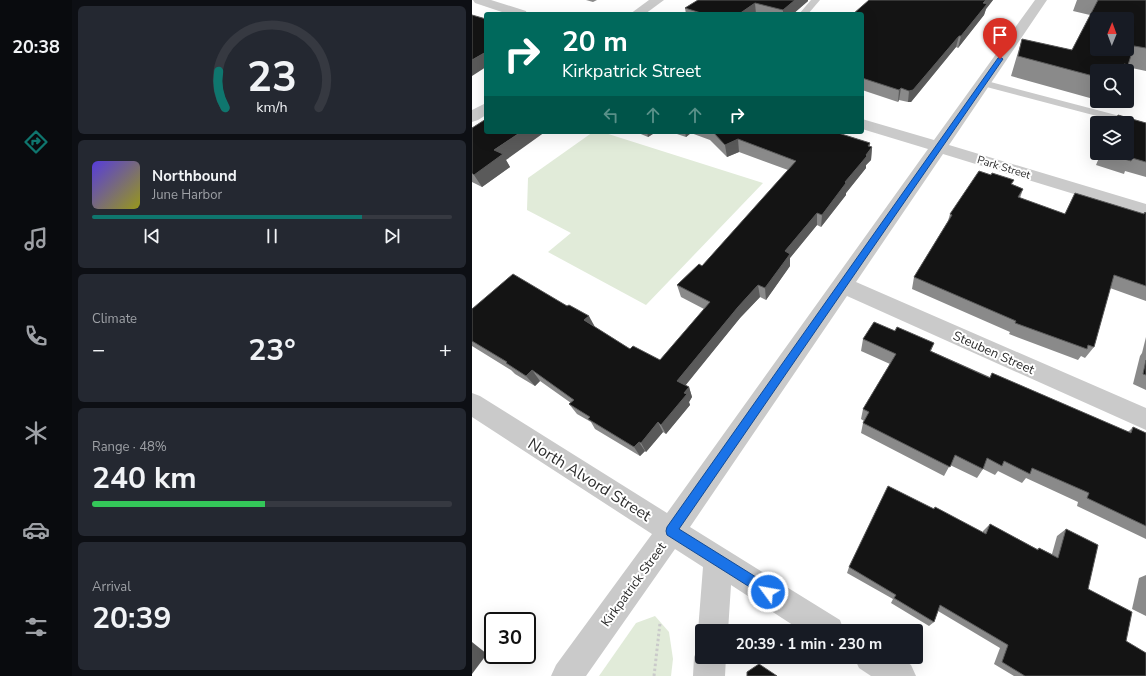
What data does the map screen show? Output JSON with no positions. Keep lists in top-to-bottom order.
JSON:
{
  "streets": {
    "street": [
      "Park Street",
      "Steuben Street",
      "North Alvord Street",
      "Kirkpatrick Street"
    ]
  },
  "crossings": [
    ["Park Street", "Kirkpatrick Street"],
    ["Steuben Street", "Kirkpatrick Street"],
    ["North Alvord Street", "Kirkpatrick Street"]
  ],
  "north": "top",
  "page": {
    "tabs": "20:38",
    "turn": ["20 m", "Kirkpatrick Street"],
    "song": ["Northbound", "June Harbor"],
    "tile": [
      "Climate",
      ["Range · 48%", "240 km"],
      ["Arrival", "20:39"]
    ],
    "heat": ["−", "23°", "+"],
    "limit": "30",
    "trip": "20:39 · 1 min · 230 m",
    "gauge": ["23", "km/h"]
  }
}
